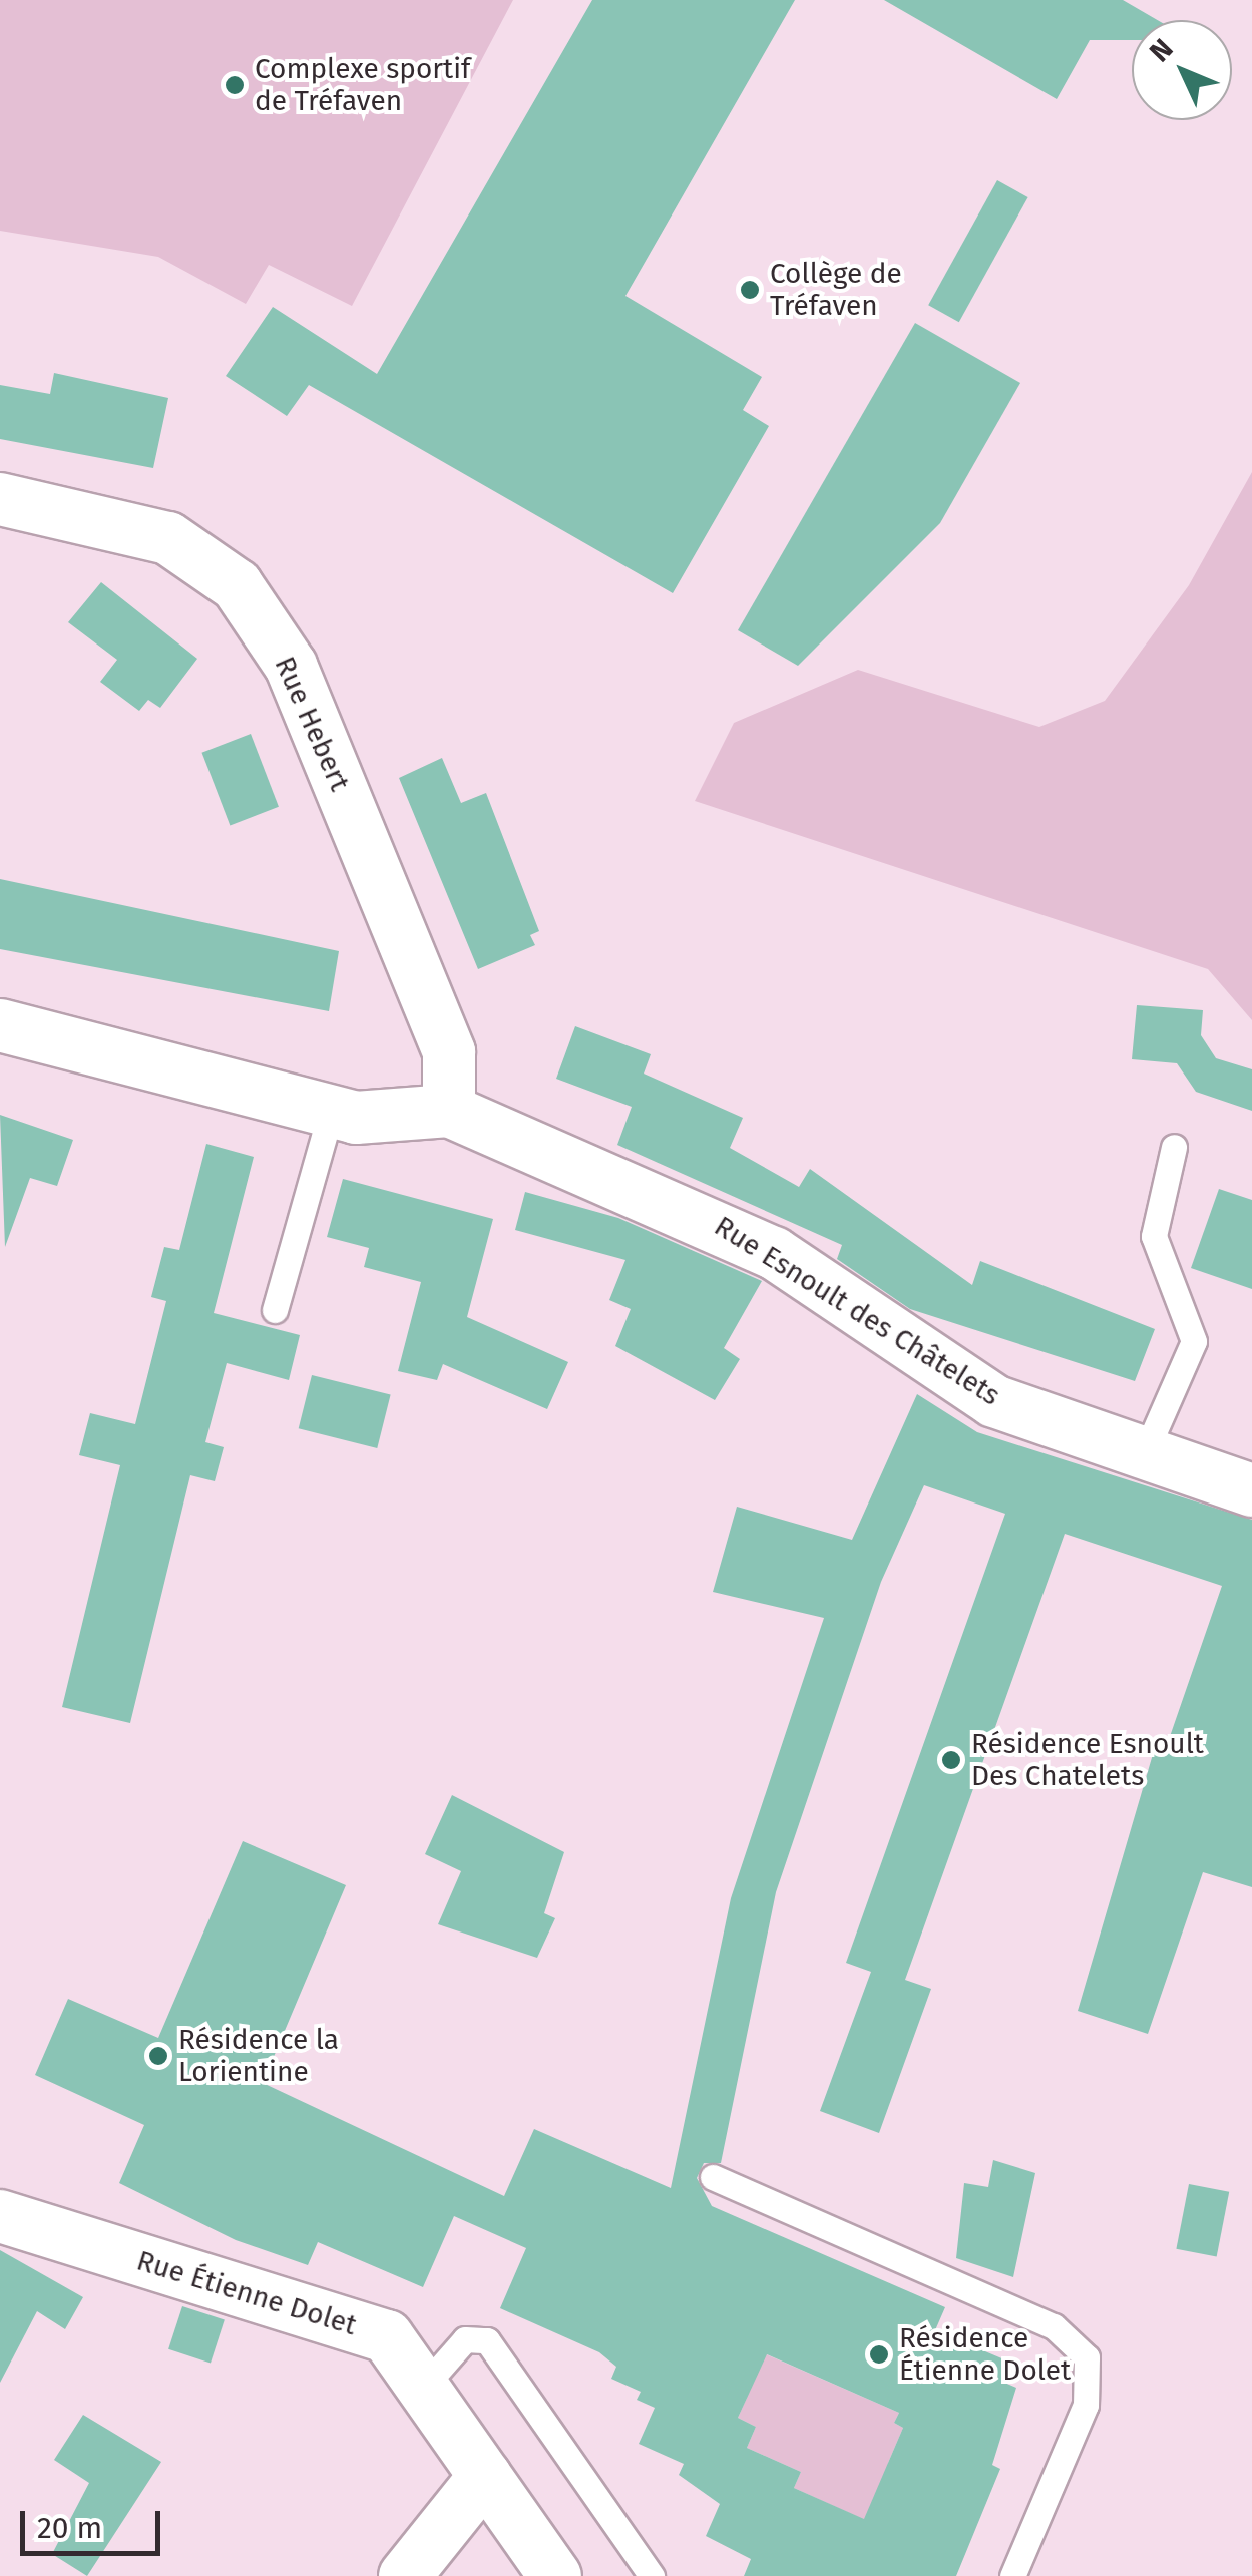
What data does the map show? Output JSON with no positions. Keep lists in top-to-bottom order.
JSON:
{
  "streets": {
    "street": ["Rue Hebert", "Rue Esnoult des Châtelets", "Rue Étienne Dolet"]
  },
  "crossings": [
    ["Rue Hebert", "Rue Esnoult des Châtelets"]
  ],
  "places": [
    "Complexe sportif de Tréfaven",
    "Collège de Tréfaven",
    "Résidence Esnoult Des Chatelets",
    "Résidence la Lorientine",
    "Résidence Étienne Dolet"
  ],
  "scale_bar": "20 m",
  "north": "top left"
}
